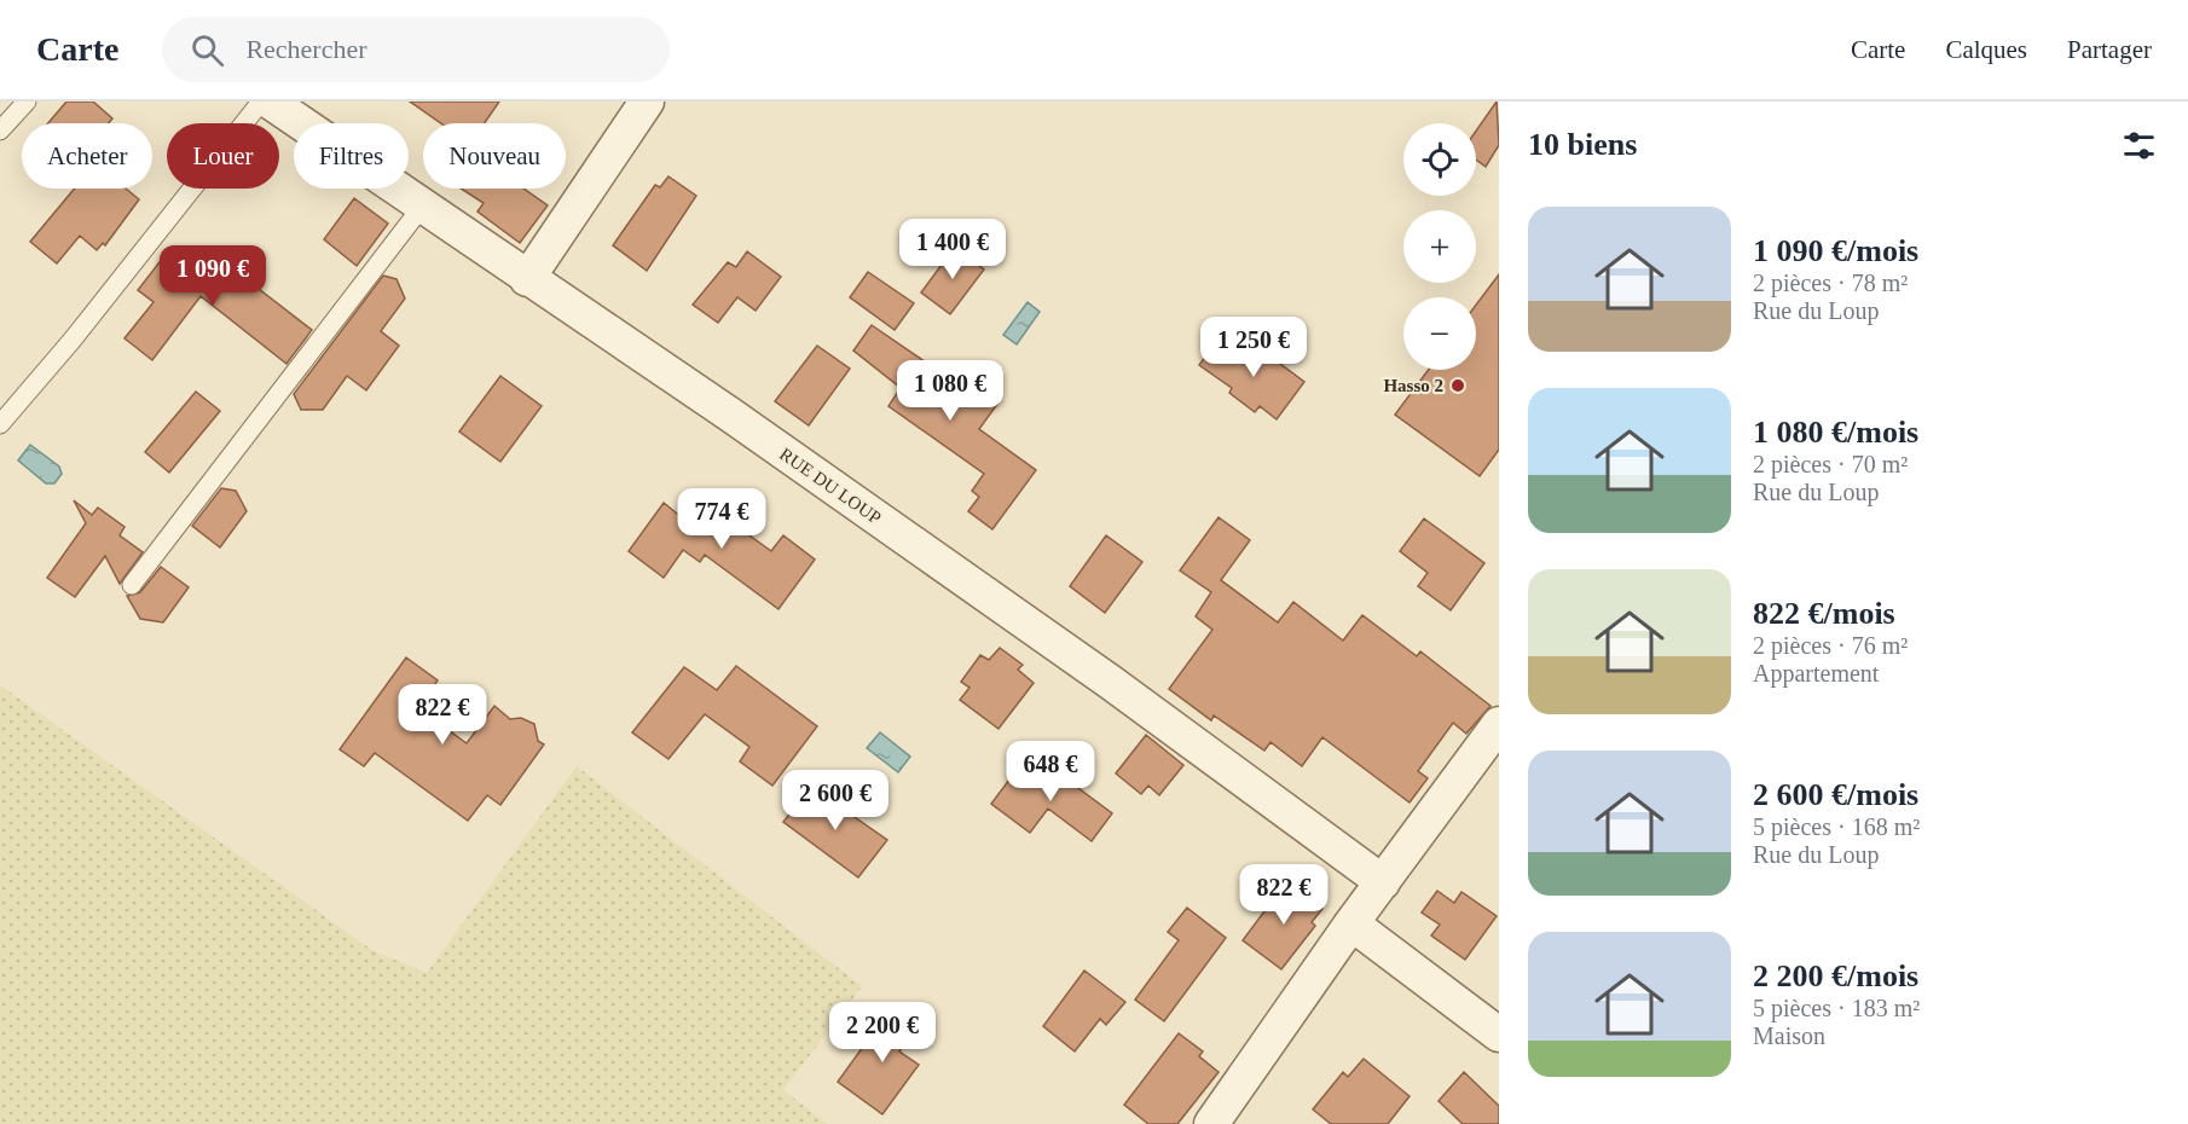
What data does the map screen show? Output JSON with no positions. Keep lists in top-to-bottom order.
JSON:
{
  "streets": {
    "street": ["RUE DU LOUP"]
  },
  "places": ["Hasso 2"],
  "page": {
    "header": "Carte",
    "search": "Rechercher",
    "nav": ["Carte", "Calques", "Partager"],
    "heading": "10 biens",
    "map_buttons": ["+", "−"],
    "chip": [
      "Acheter",
      "Louer",
      "Filtres",
      "Nouveau"
    ],
    "list": [
      {
        "name": "1 090 €/mois",
        "note": "2 pièces · 78 m² · Rue du Loup"
      },
      {
        "name": "1 080 €/mois",
        "note": "2 pièces · 70 m² · Rue du Loup"
      },
      {
        "name": "822 €/mois",
        "note": "2 pièces · 76 m² · Appartement"
      },
      {
        "name": "2 600 €/mois",
        "note": "5 pièces · 168 m² · Rue du Loup"
      },
      {
        "name": "2 200 €/mois",
        "note": "5 pièces · 183 m² · Maison"
      }
    ],
    "price": [
      "1 400 €",
      "1 090 €",
      "1 250 €",
      "1 080 €",
      "774 €",
      "822 €",
      "648 €",
      "2 600 €",
      "822 €",
      "2 200 €"
    ]
  }
}
